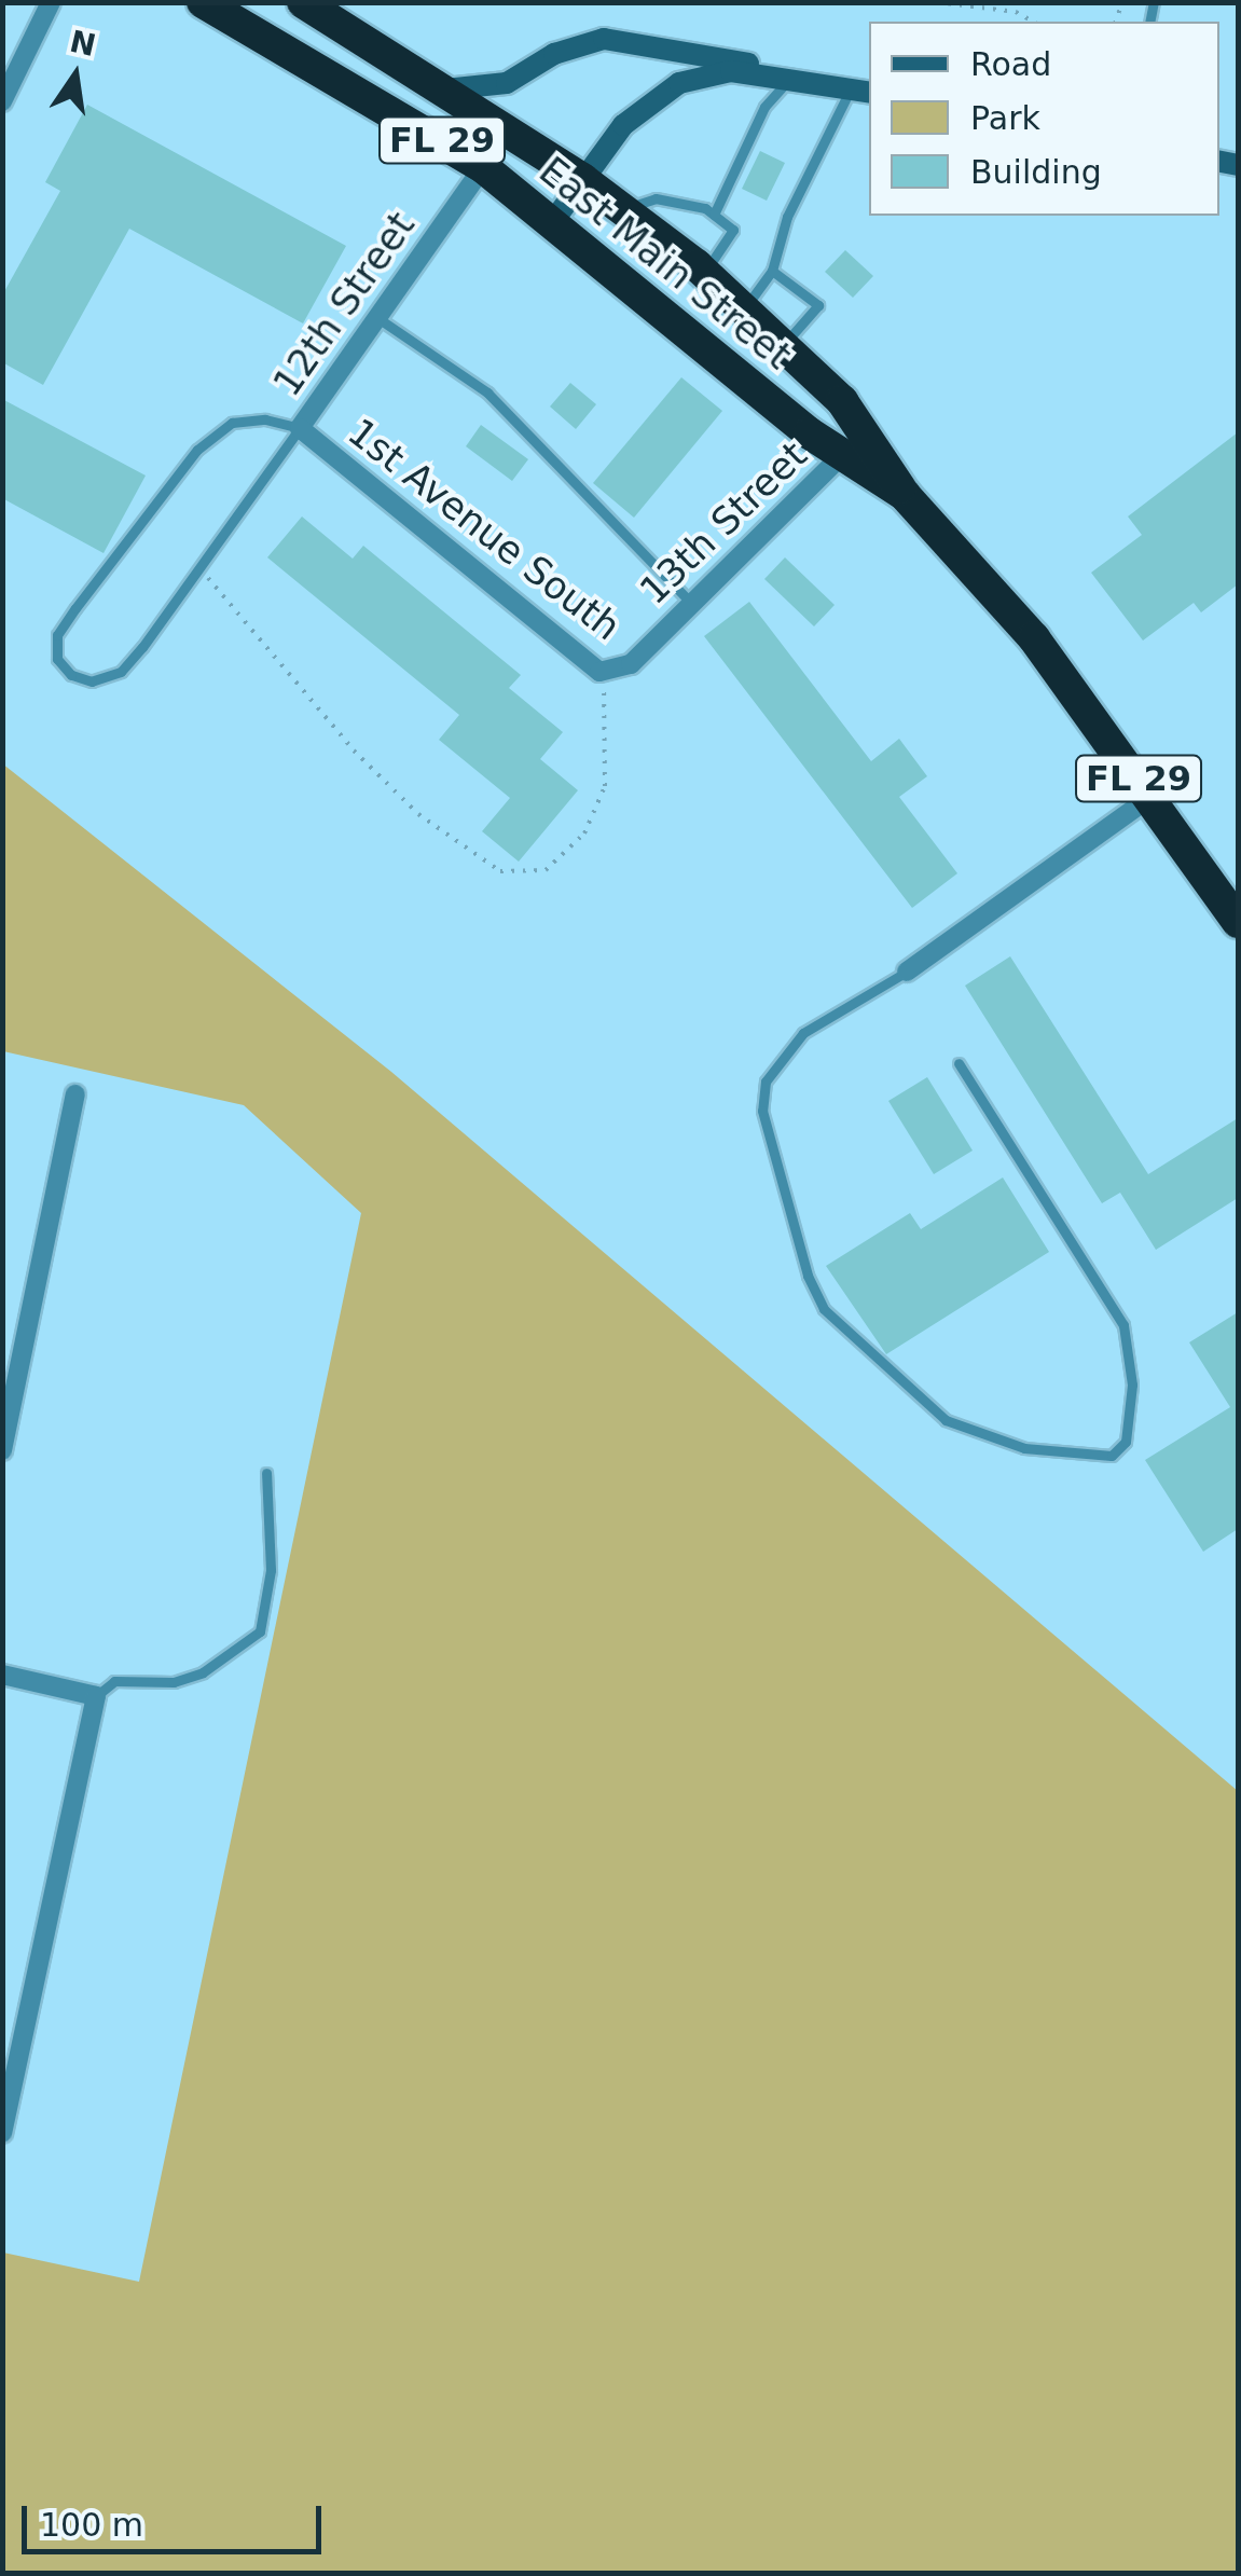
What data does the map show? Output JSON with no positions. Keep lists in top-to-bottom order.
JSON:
{
  "streets": {
    "highway": ["FL 29", "East Main Street"],
    "street": ["12th Street", "13th Street", "1st Avenue South"]
  },
  "crossings": [
    ["East Main Street", "12th Street"],
    ["East Main Street", "13th Street"],
    ["12th Street", "1st Avenue South"],
    ["13th Street", "1st Avenue South"]
  ],
  "legend": ["Road", "Park", "Building"],
  "scale_bar": "100 m",
  "north": "top"
}
